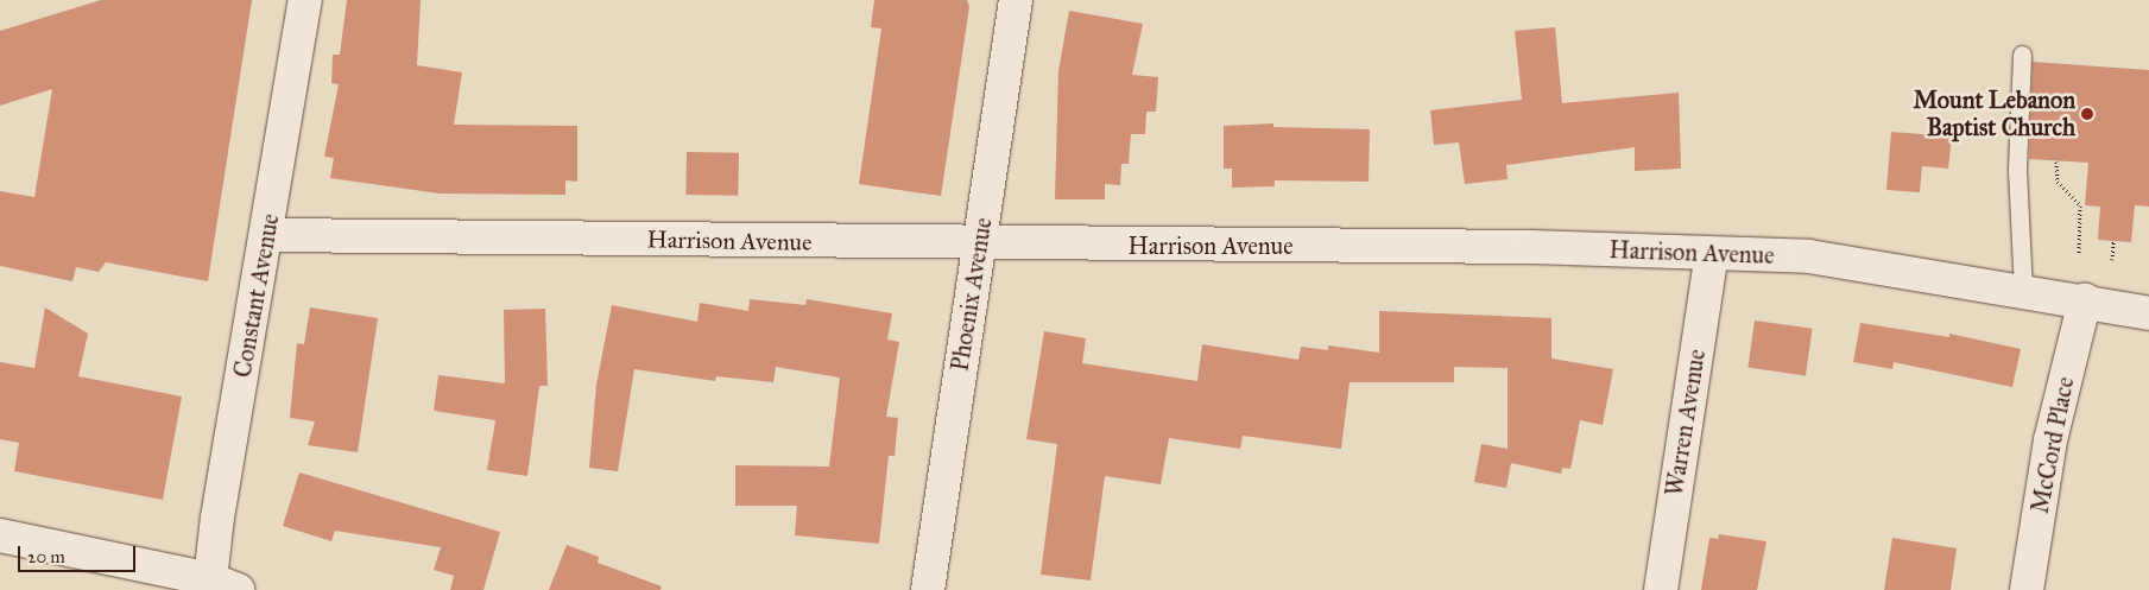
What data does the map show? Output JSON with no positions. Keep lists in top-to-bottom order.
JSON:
{
  "streets": {
    "street": [
      "Harrison Avenue",
      "Phoenix Avenue",
      "Constant Avenue",
      "Warren Avenue",
      "McCord Place"
    ]
  },
  "crossings": [
    ["Harrison Avenue", "Phoenix Avenue"],
    ["Harrison Avenue", "Constant Avenue"],
    ["Harrison Avenue", "Warren Avenue"],
    ["Harrison Avenue", "McCord Place"]
  ],
  "places": ["Mount Lebanon Baptist Church"],
  "scale_bar": "20 m"
}
